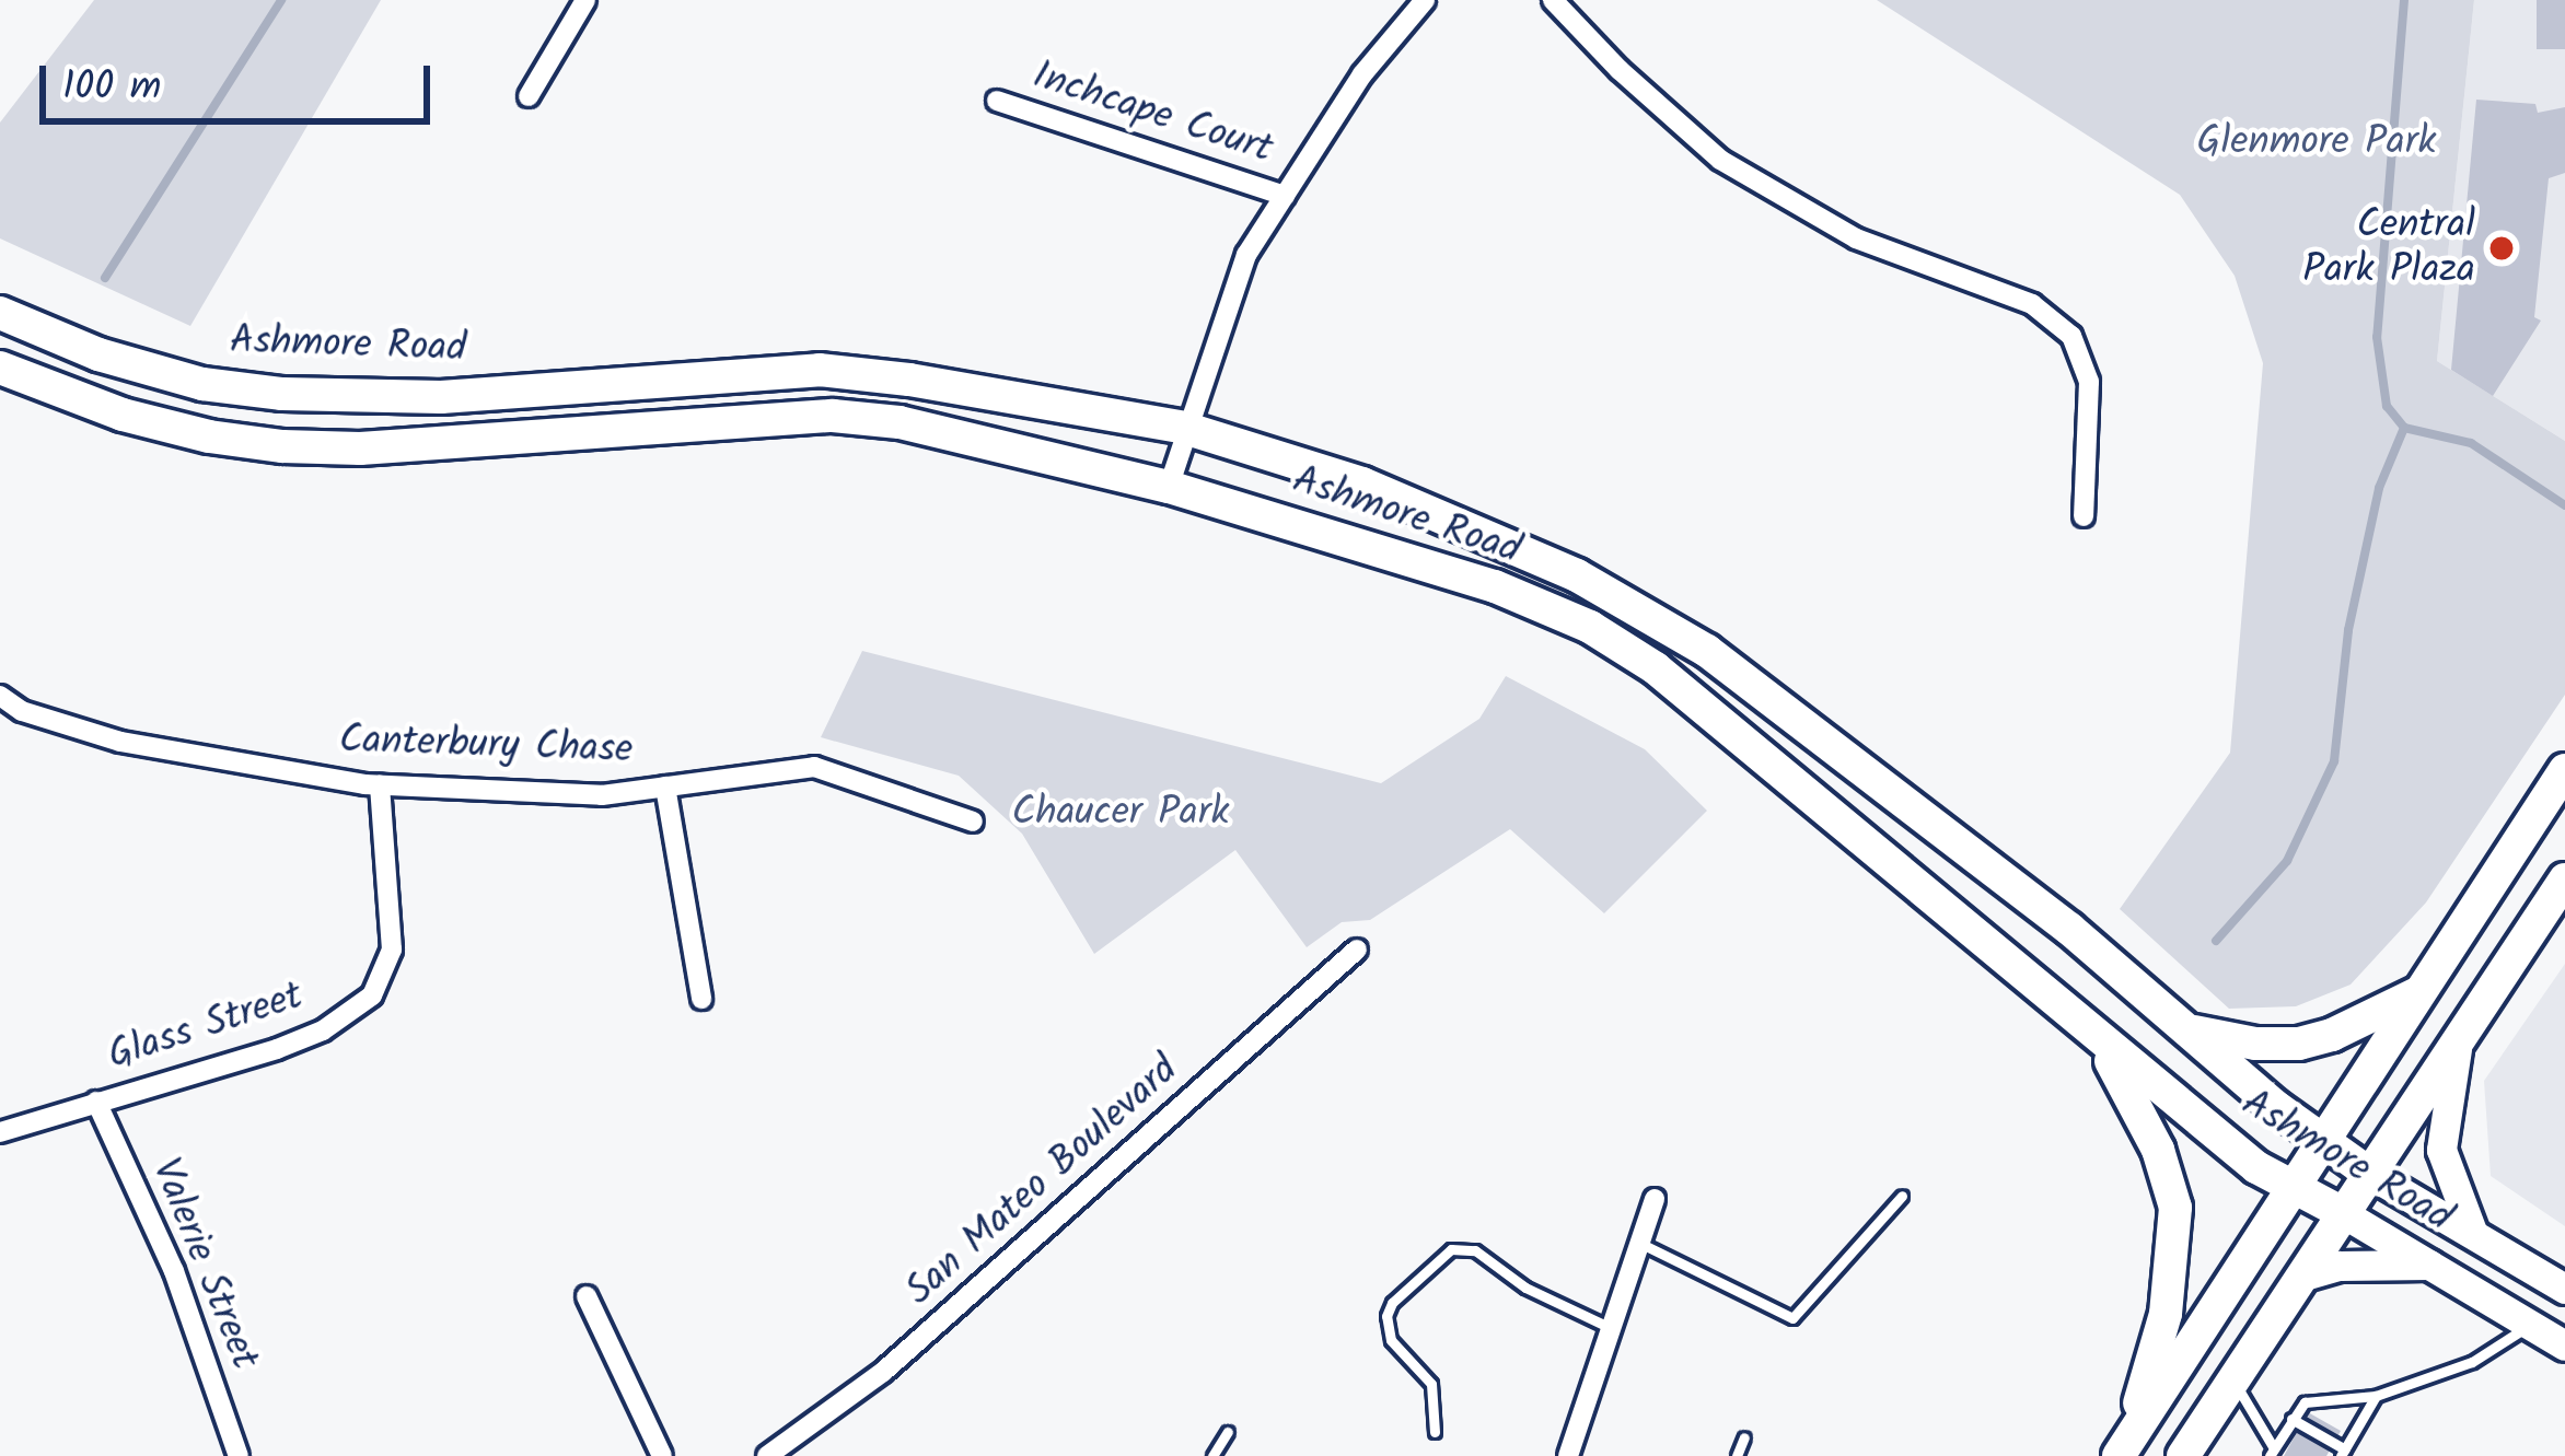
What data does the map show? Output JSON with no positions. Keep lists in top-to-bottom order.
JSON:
{
  "streets": {
    "main road": ["Ashmore Road"],
    "street": [
      "Inchcape Court",
      "Canterbury Chase",
      "Glass Street",
      "San Mateo Boulevard",
      "Valerie Street"
    ]
  },
  "crossings": [
    ["Canterbury Chase", "Glass Street"],
    ["Glass Street", "Valerie Street"]
  ],
  "parks": ["Glenmore Park", "Chaucer Park"],
  "places": ["Central Park Plaza"],
  "scale_bar": "100 m"
}
